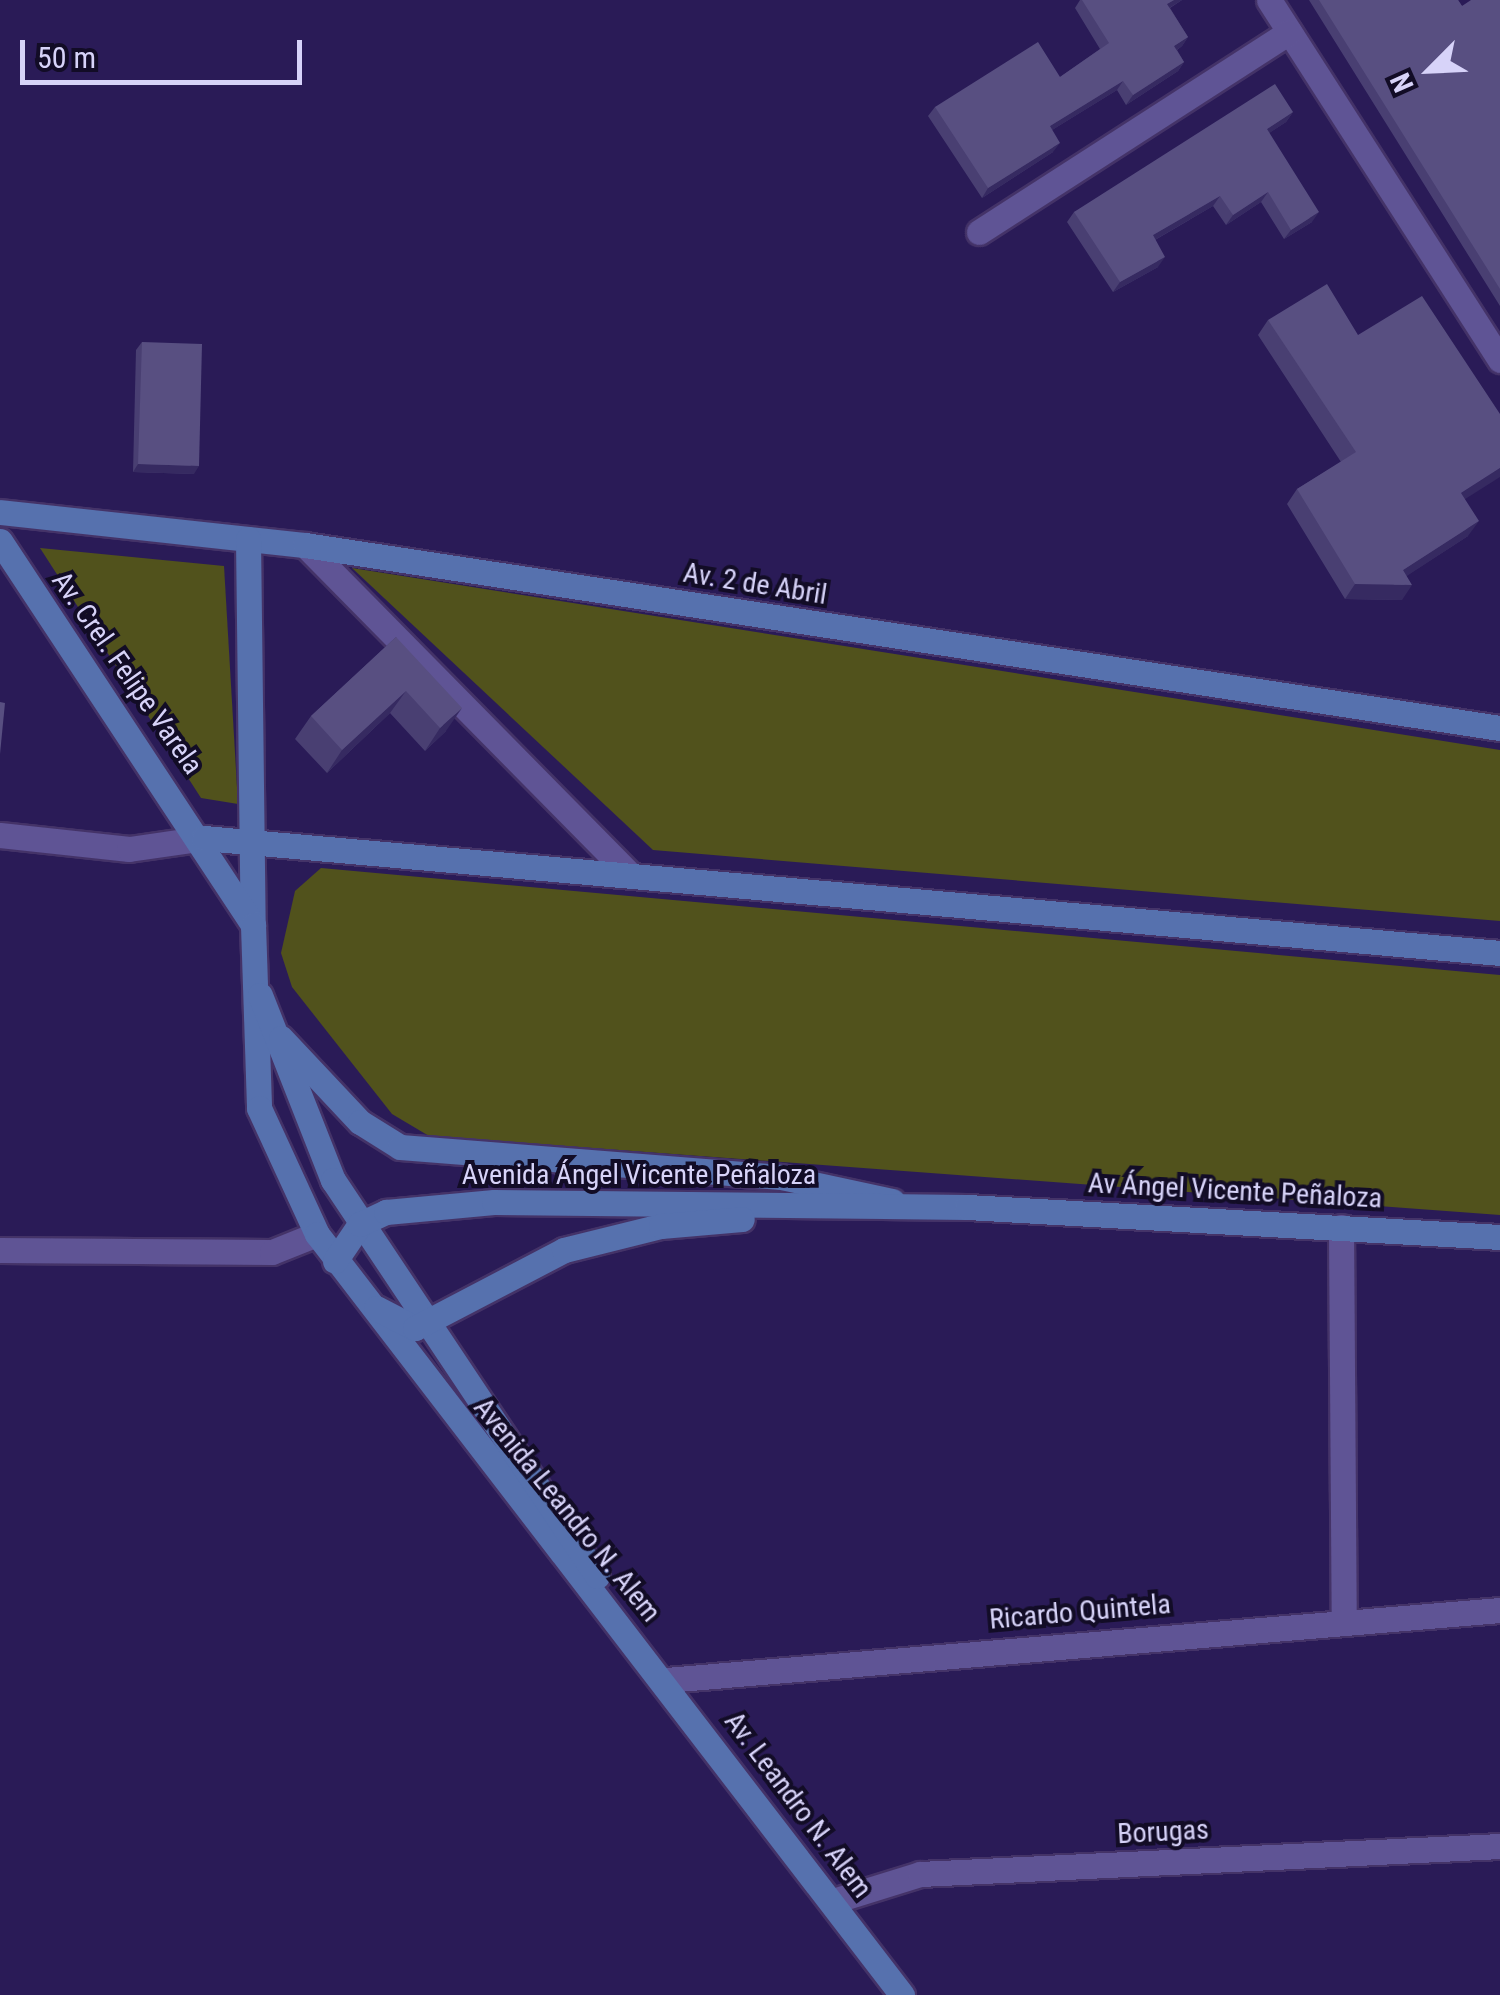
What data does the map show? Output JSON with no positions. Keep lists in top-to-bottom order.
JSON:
{
  "streets": {
    "street": [
      "Av. 2 de Abril",
      "Av. Crel. Felipe Varela",
      "Avenida Ángel Vicente Peñaloza",
      "Av Ángel Vicente Peñaloza",
      "Avenida Leandro N. Alem",
      "Ricardo Quintela",
      "Av. Leandro N. Alem",
      "Borugas"
    ]
  },
  "crossings": [
    ["Av. Crel. Felipe Varela", "Avenida Leandro N. Alem"],
    ["Avenida Ángel Vicente Peñaloza", "Av Ángel Vicente Peñaloza"],
    ["Avenida Ángel Vicente Peñaloza", "Avenida Leandro N. Alem"],
    ["Avenida Leandro N. Alem", "Av. Leandro N. Alem"],
    ["Ricardo Quintela", "Av. Leandro N. Alem"],
    ["Av. Leandro N. Alem", "Borugas"]
  ],
  "scale_bar": "50 m",
  "north": "bottom left"
}
